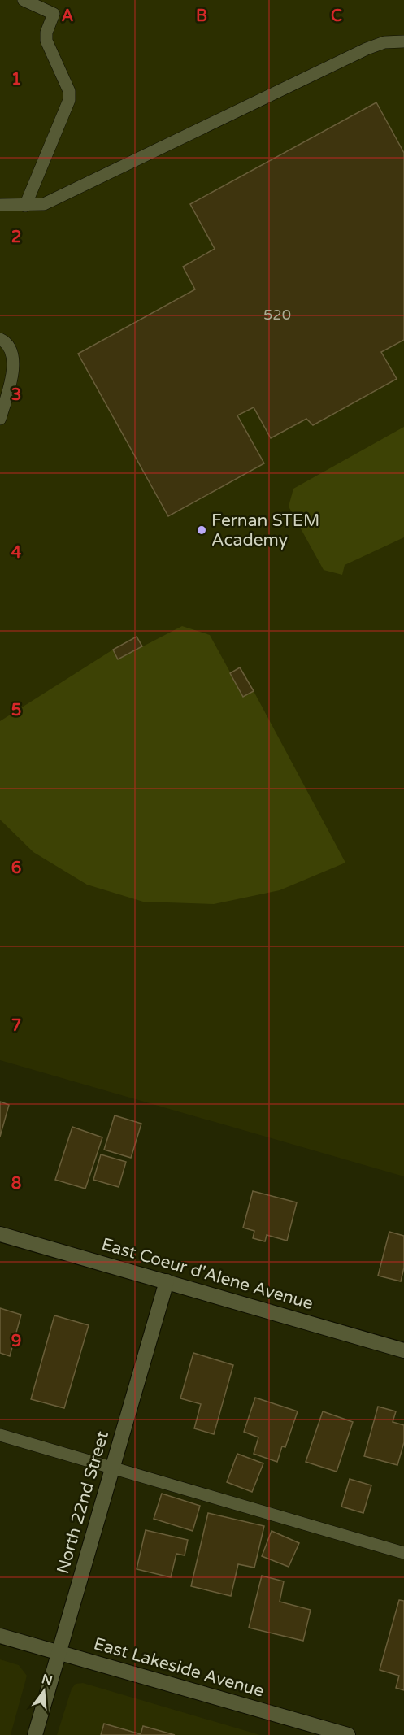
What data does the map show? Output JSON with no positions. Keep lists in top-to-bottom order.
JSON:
{
  "streets": {
    "street": ["East Coeur d'Alene Avenue", "North 22nd Street", "East Lakeside Avenue"]
  },
  "crossings": [
    ["East Coeur d'Alene Avenue", "North 22nd Street"],
    ["North 22nd Street", "East Lakeside Avenue"]
  ],
  "places": ["Fernan STEM Academy"],
  "house_numbers": ["520"],
  "north": "top",
  "grid": {
    "columns": ["A", "B", "C"],
    "rows": [
      "1",
      "2",
      "3",
      "4",
      "5",
      "6",
      "7",
      "8",
      "9"
    ]
  }
}
